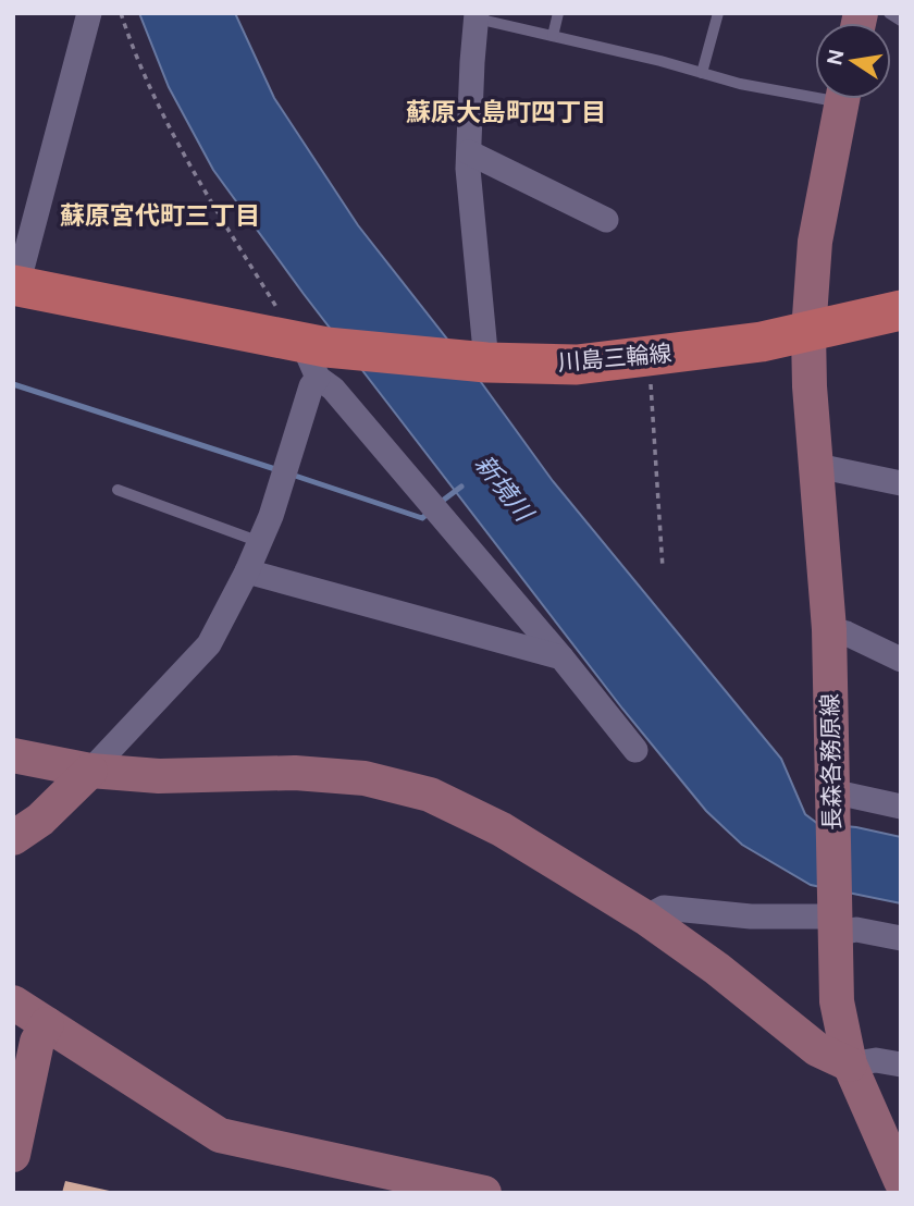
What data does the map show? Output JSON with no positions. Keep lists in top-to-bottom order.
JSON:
{
  "streets": {
    "main road": ["川島三輪線"],
    "street": ["長森各務原線"]
  },
  "crossings": [
    ["川島三輪線", "長森各務原線"]
  ],
  "districts": ["蘇原大島町四丁目", "蘇原宮代町三丁目"],
  "water": ["新境川"],
  "north": "left"
}
